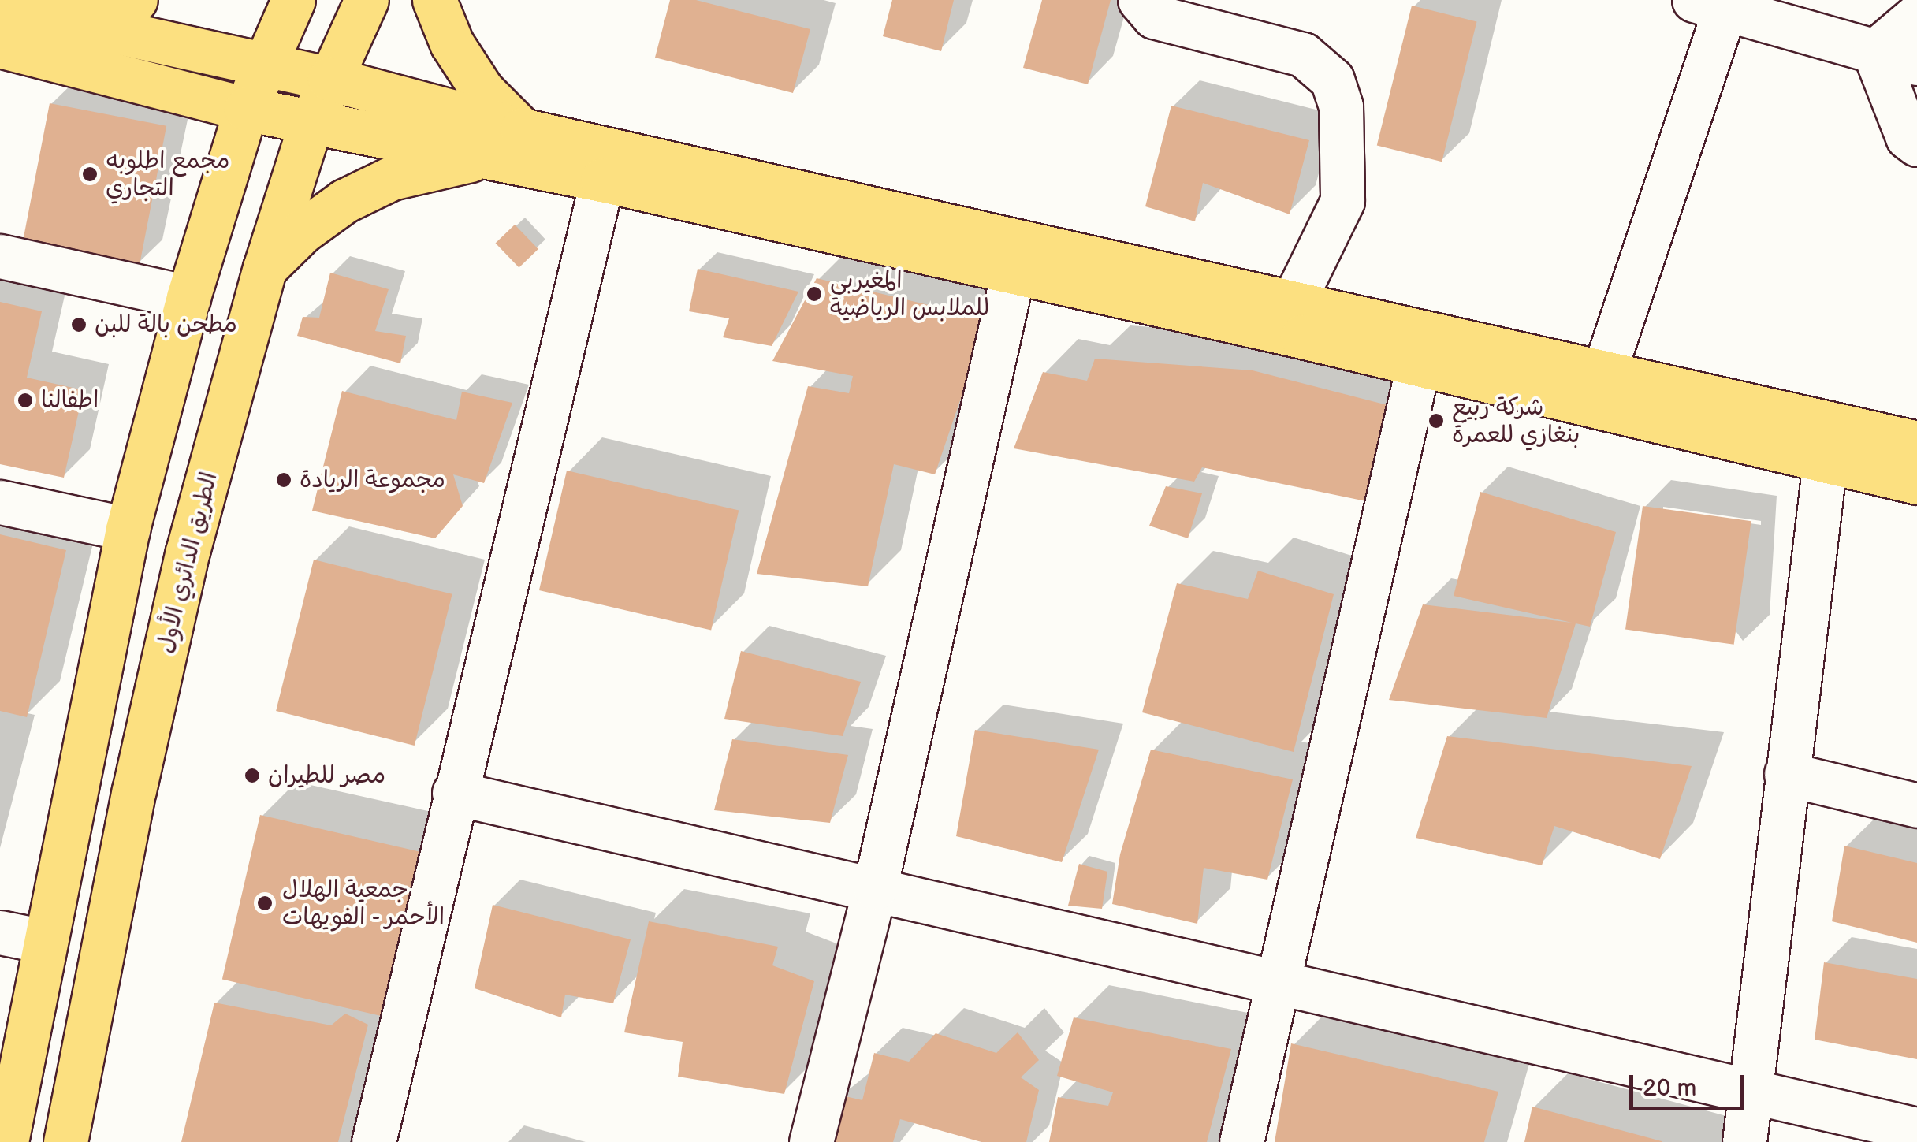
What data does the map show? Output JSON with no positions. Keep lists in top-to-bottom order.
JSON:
{
  "streets": {
    "main road": ["الطريق الدائري الأول"]
  },
  "places": [
    "مجمع اطلوبه التجاري",
    "المغيربي للملابس الرياضية",
    "مطحن بالة للبن",
    "اطفالنا",
    "شركة ربيع بنغازي للعمرة",
    "مجموعة الريادة",
    "مصر للطيران",
    "جمعية الهلال الأحمر - الفويهات"
  ],
  "scale_bar": "20 m"
}
